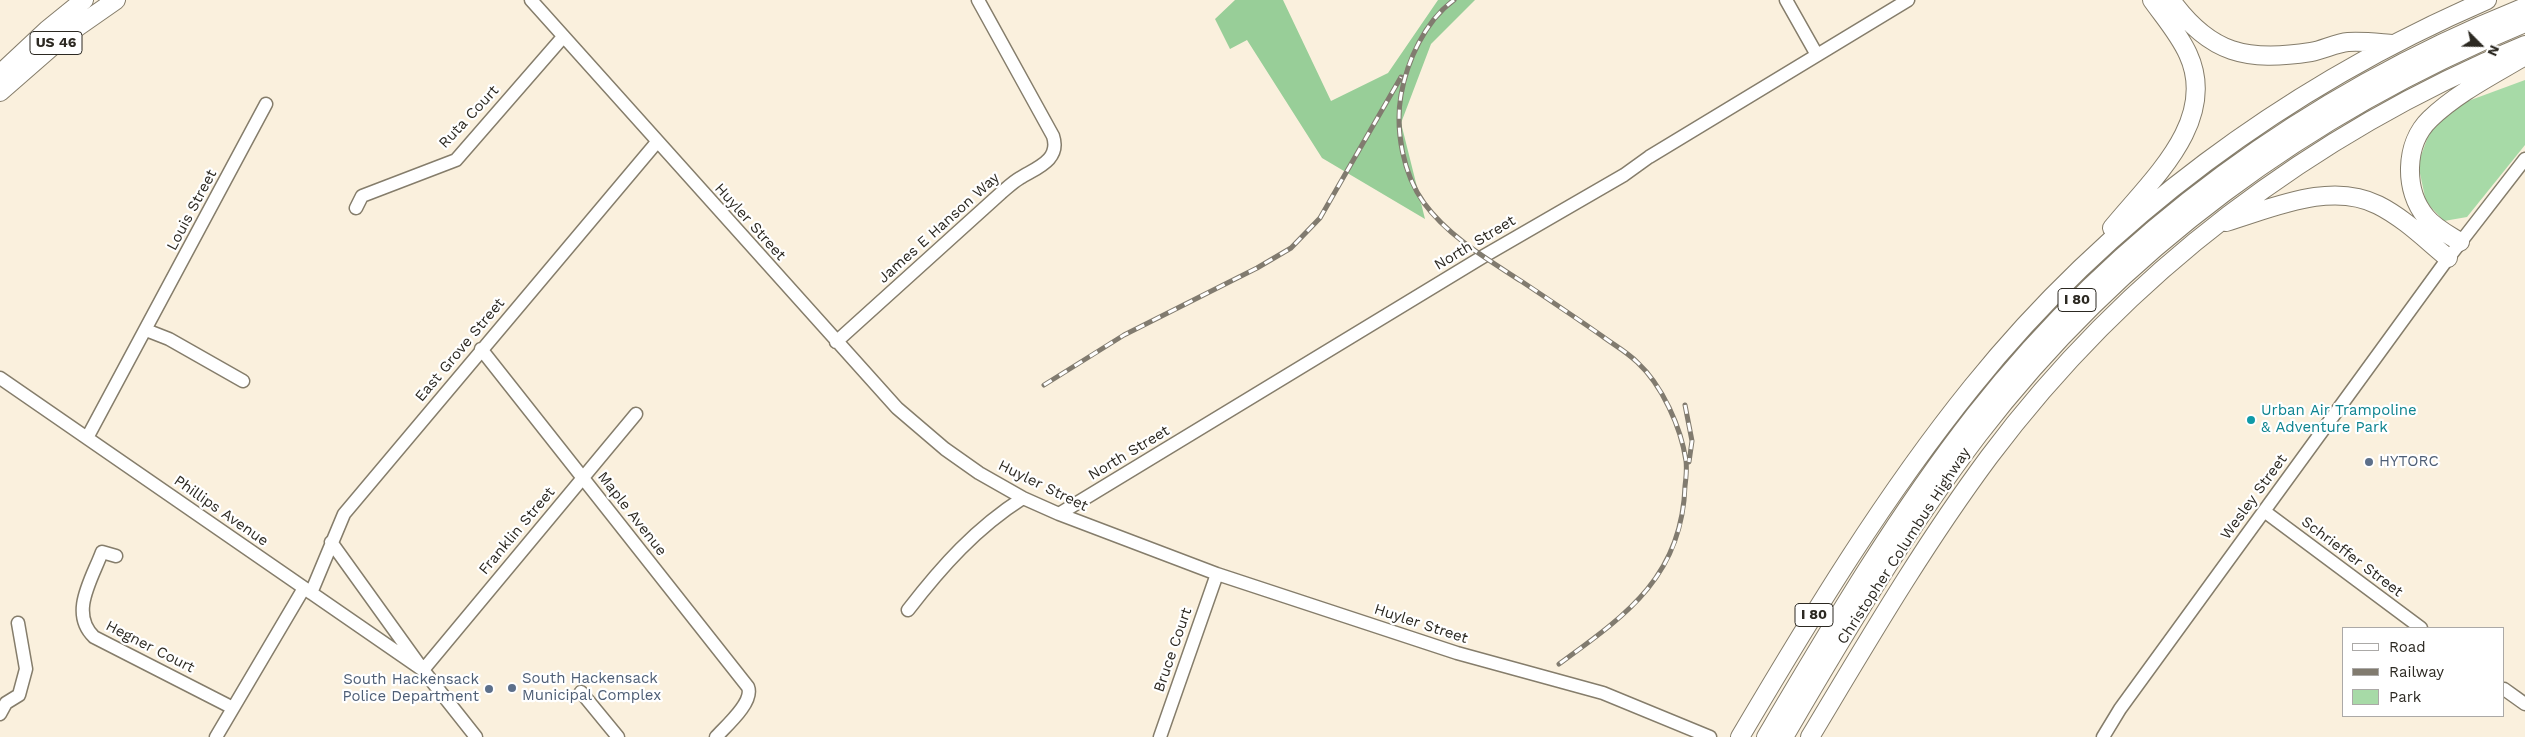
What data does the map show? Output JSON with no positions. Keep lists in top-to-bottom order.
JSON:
{
  "streets": {
    "highway": ["US 46", "I 80", "Christopher Columbus Highway"],
    "street": [
      "Ruta Court",
      "Louis Street",
      "Huyler Street",
      "James E Hanson Way",
      "North Street",
      "East Grove Street",
      "Wesley Street",
      "Phillips Avenue",
      "Maple Avenue",
      "Franklin Street",
      "Schrieffer Street",
      "Hegner Court",
      "Bruce Court"
    ]
  },
  "crossings": [
    ["Ruta Court", "Huyler Street"],
    ["Louis Street", "Phillips Avenue"],
    ["Huyler Street", "James E Hanson Way"],
    ["Huyler Street", "North Street"],
    ["Huyler Street", "East Grove Street"],
    ["Huyler Street", "Bruce Court"],
    ["East Grove Street", "Phillips Avenue"],
    ["East Grove Street", "Maple Avenue"],
    ["East Grove Street", "Hegner Court"],
    ["Wesley Street", "Schrieffer Street"],
    ["Phillips Avenue", "Franklin Street"],
    ["Maple Avenue", "Franklin Street"]
  ],
  "places": [
    "Urban Air Trampoline & Adventure Park",
    "HYTORC",
    "South Hackensack Municipal Complex",
    "South Hackensack Police Department"
  ],
  "legend": ["Road", "Railway", "Park"],
  "north": "bottom right"
}
